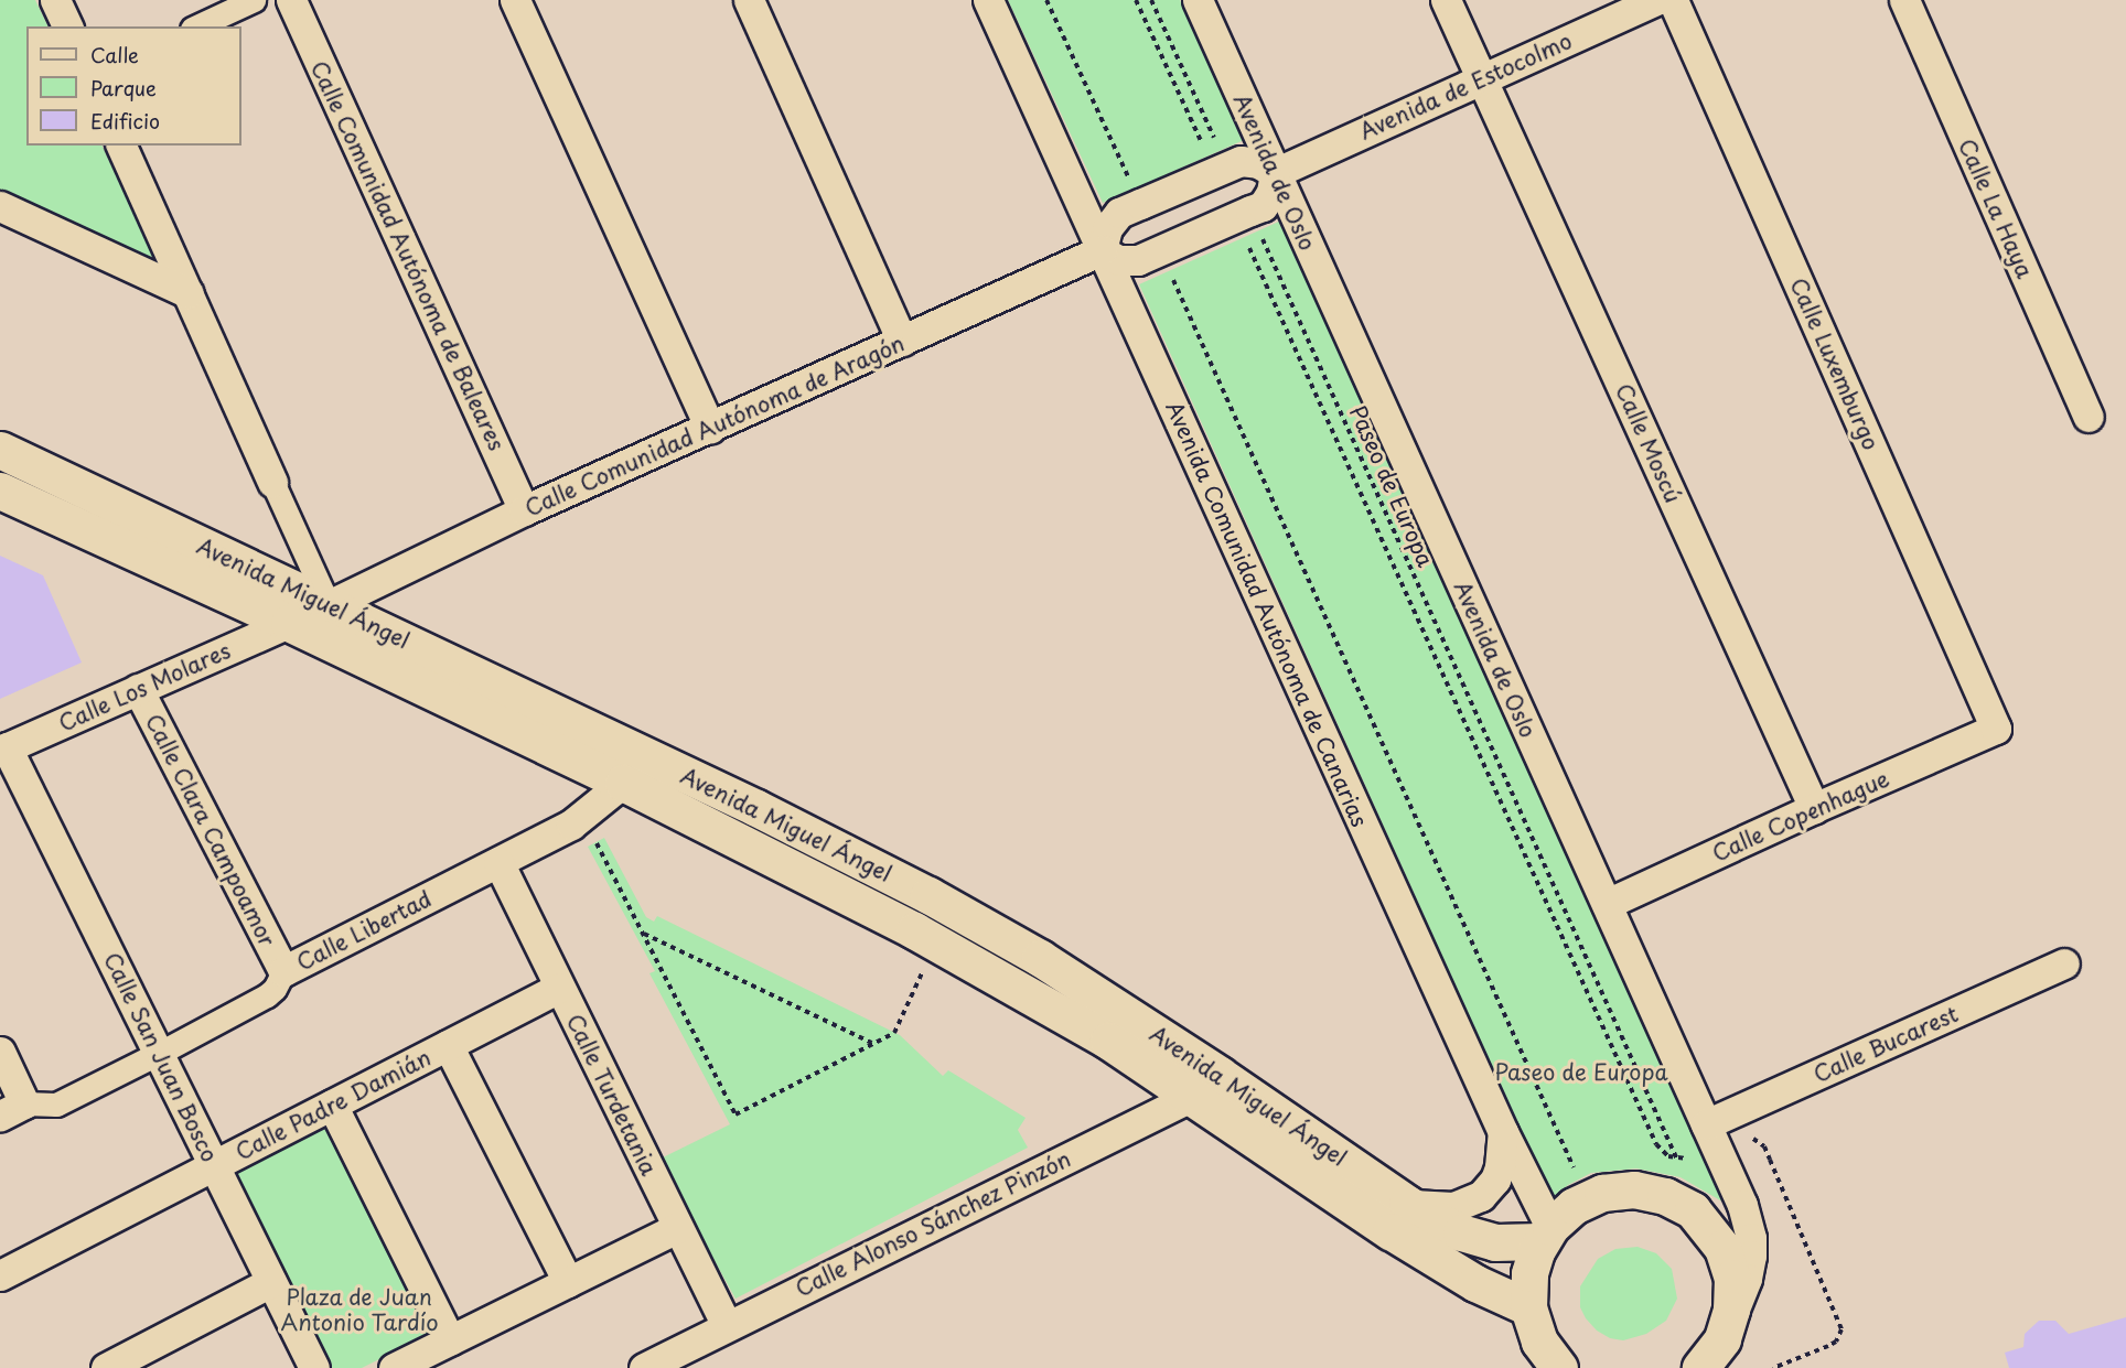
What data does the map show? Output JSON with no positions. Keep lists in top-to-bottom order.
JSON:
{
  "streets": {
    "street": [
      "Avenida de Estocolmo",
      "Avenida de Oslo",
      "Calle La Haya",
      "Calle Comunidad Autónoma de Baleares",
      "Calle Luxemburgo",
      "Calle Comunidad Autónoma de Aragón",
      "Calle Moscú",
      "Avenida Miguel Ángel",
      "Avenida Comunidad Autónoma de Canarias",
      "Calle Los Molares",
      "Calle Copenhague",
      "Calle Clara Campoamor",
      "Calle Libertad",
      "Calle Bucarest",
      "Calle San Juan Bosco",
      "Calle Turdetania",
      "Calle Padre Damián",
      "Calle Alonso Sánchez Pinzón"
    ],
    "path": ["Paseo de Europa"]
  },
  "crossings": [
    ["Avenida de Estocolmo", "Avenida de Oslo"],
    ["Avenida de Estocolmo", "Calle Moscú"],
    ["Avenida de Oslo", "Calle Copenhague"],
    ["Avenida de Oslo", "Calle Bucarest"],
    ["Calle Comunidad Autónoma de Baleares", "Calle Comunidad Autónoma de Aragón"],
    ["Calle Luxemburgo", "Calle Copenhague"],
    ["Calle Comunidad Autónoma de Aragón", "Avenida Miguel Ángel"],
    ["Calle Comunidad Autónoma de Aragón", "Avenida Comunidad Autónoma de Canarias"],
    ["Calle Moscú", "Calle Copenhague"],
    ["Avenida Miguel Ángel", "Avenida Comunidad Autónoma de Canarias"],
    ["Avenida Miguel Ángel", "Calle Los Molares"],
    ["Avenida Miguel Ángel", "Calle Libertad"],
    ["Avenida Miguel Ángel", "Calle Alonso Sánchez Pinzón"],
    ["Calle Los Molares", "Calle Clara Campoamor"],
    ["Calle Los Molares", "Calle San Juan Bosco"],
    ["Calle Clara Campoamor", "Calle Libertad"],
    ["Calle Libertad", "Calle San Juan Bosco"],
    ["Calle Libertad", "Calle Turdetania"],
    ["Calle San Juan Bosco", "Calle Padre Damián"],
    ["Calle Turdetania", "Calle Padre Damián"],
    ["Calle Turdetania", "Calle Alonso Sánchez Pinzón"]
  ],
  "parks": ["Paseo de Europa", "Plaza de Juan Antonio Tardío"],
  "legend": ["Calle", "Parque", "Edificio"]
}
